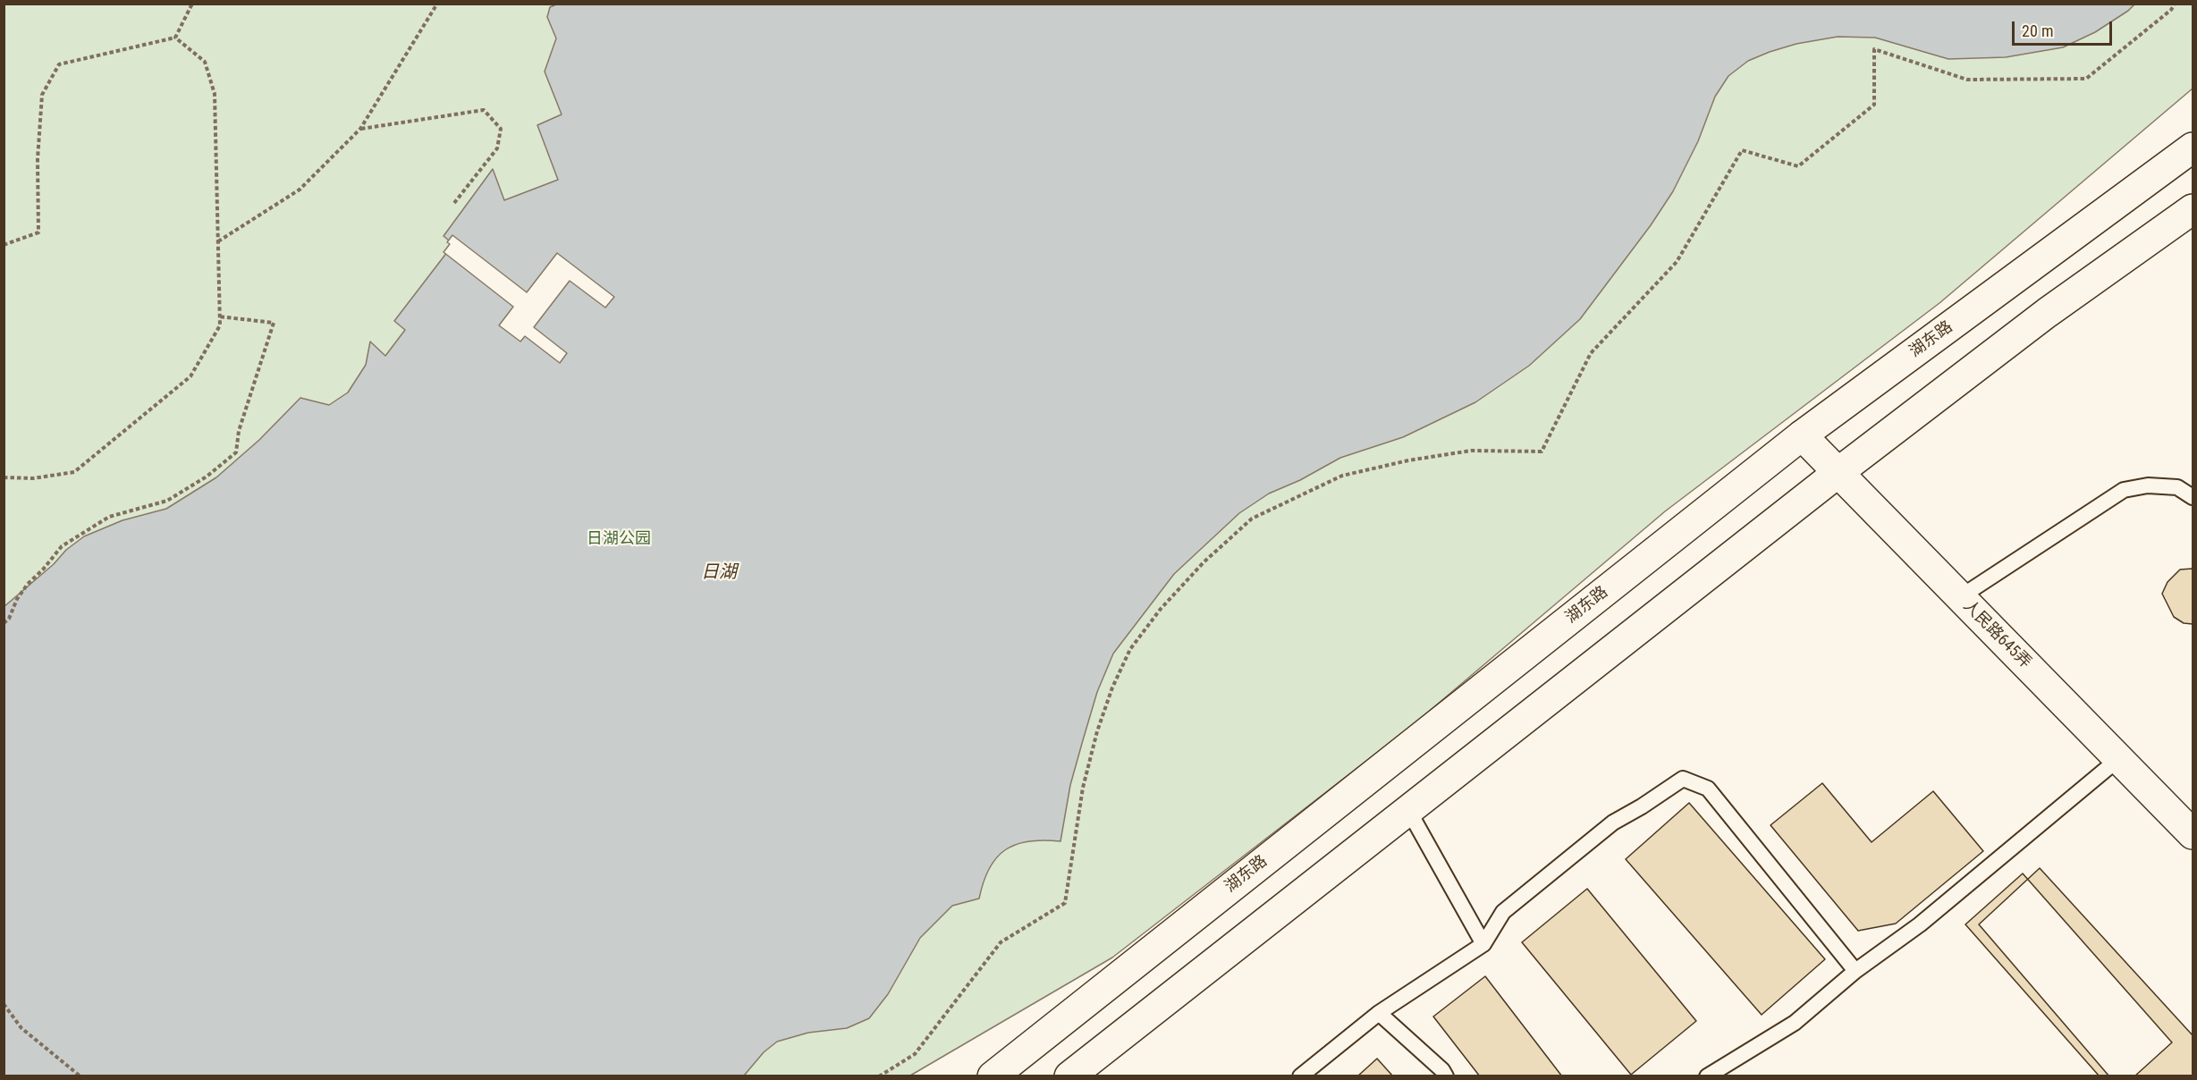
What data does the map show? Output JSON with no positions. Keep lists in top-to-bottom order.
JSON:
{
  "streets": {
    "main road": ["湖东路", "人民路645弄"]
  },
  "crossings": [
    ["湖东路", "人民路645弄"]
  ],
  "water": ["日湖"],
  "parks": ["日湖公园"],
  "scale_bar": "20 m"
}
